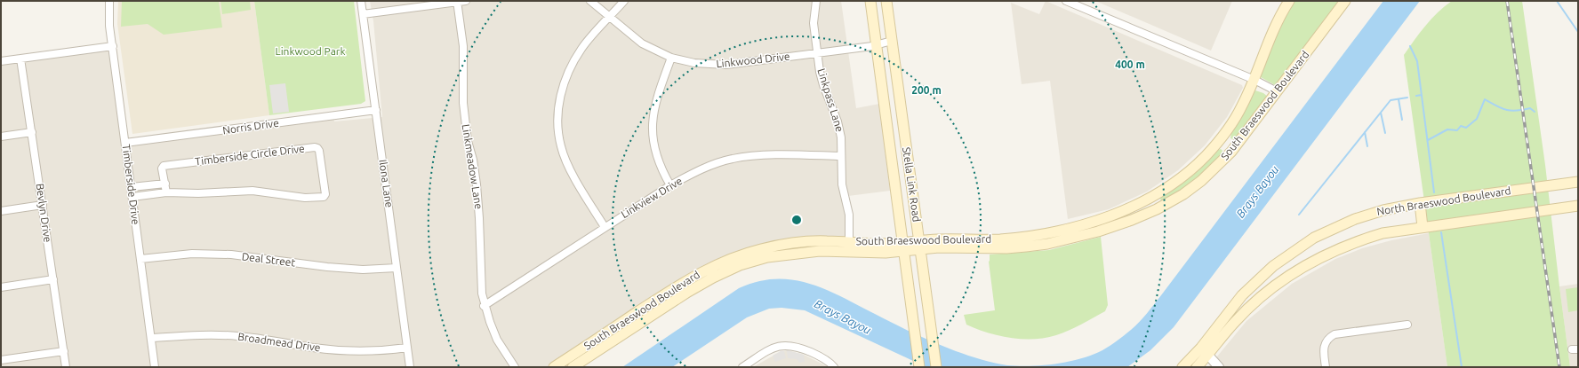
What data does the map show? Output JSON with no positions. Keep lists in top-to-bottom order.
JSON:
{
  "streets": {
    "main road": ["South Braeswood Boulevard", "Stella Link Road", "North Braeswood Boulevard"],
    "street": [
      "Linkwood Drive",
      "Linkpass Lane",
      "Norris Drive",
      "Timberside Circle Drive",
      "Linkmeadow Lane",
      "Ilona Lane",
      "Timberside Drive",
      "Linkview Drive",
      "Bevlyn Drive",
      "Deal Street",
      "Broadmead Drive"
    ]
  },
  "crossings": [
    ["Linkwood Drive", "Linkpass Lane"],
    ["Linkwood Drive", "Stella Link Road"],
    ["Linkpass Lane", "South Braeswood Boulevard"],
    ["Linkpass Lane", "Linkview Drive"],
    ["South Braeswood Boulevard", "Stella Link Road"],
    ["Norris Drive", "Ilona Lane"],
    ["Norris Drive", "Timberside Drive"],
    ["Timberside Circle Drive", "Timberside Drive"],
    ["Linkmeadow Lane", "Linkview Drive"],
    ["Ilona Lane", "Deal Street"],
    ["Ilona Lane", "Broadmead Drive"],
    ["Timberside Drive", "Deal Street"],
    ["Timberside Drive", "Broadmead Drive"]
  ],
  "water": ["Brays Bayou"],
  "parks": ["Linkwood Park"],
  "rings": ["400 m", "200 m"]
}
